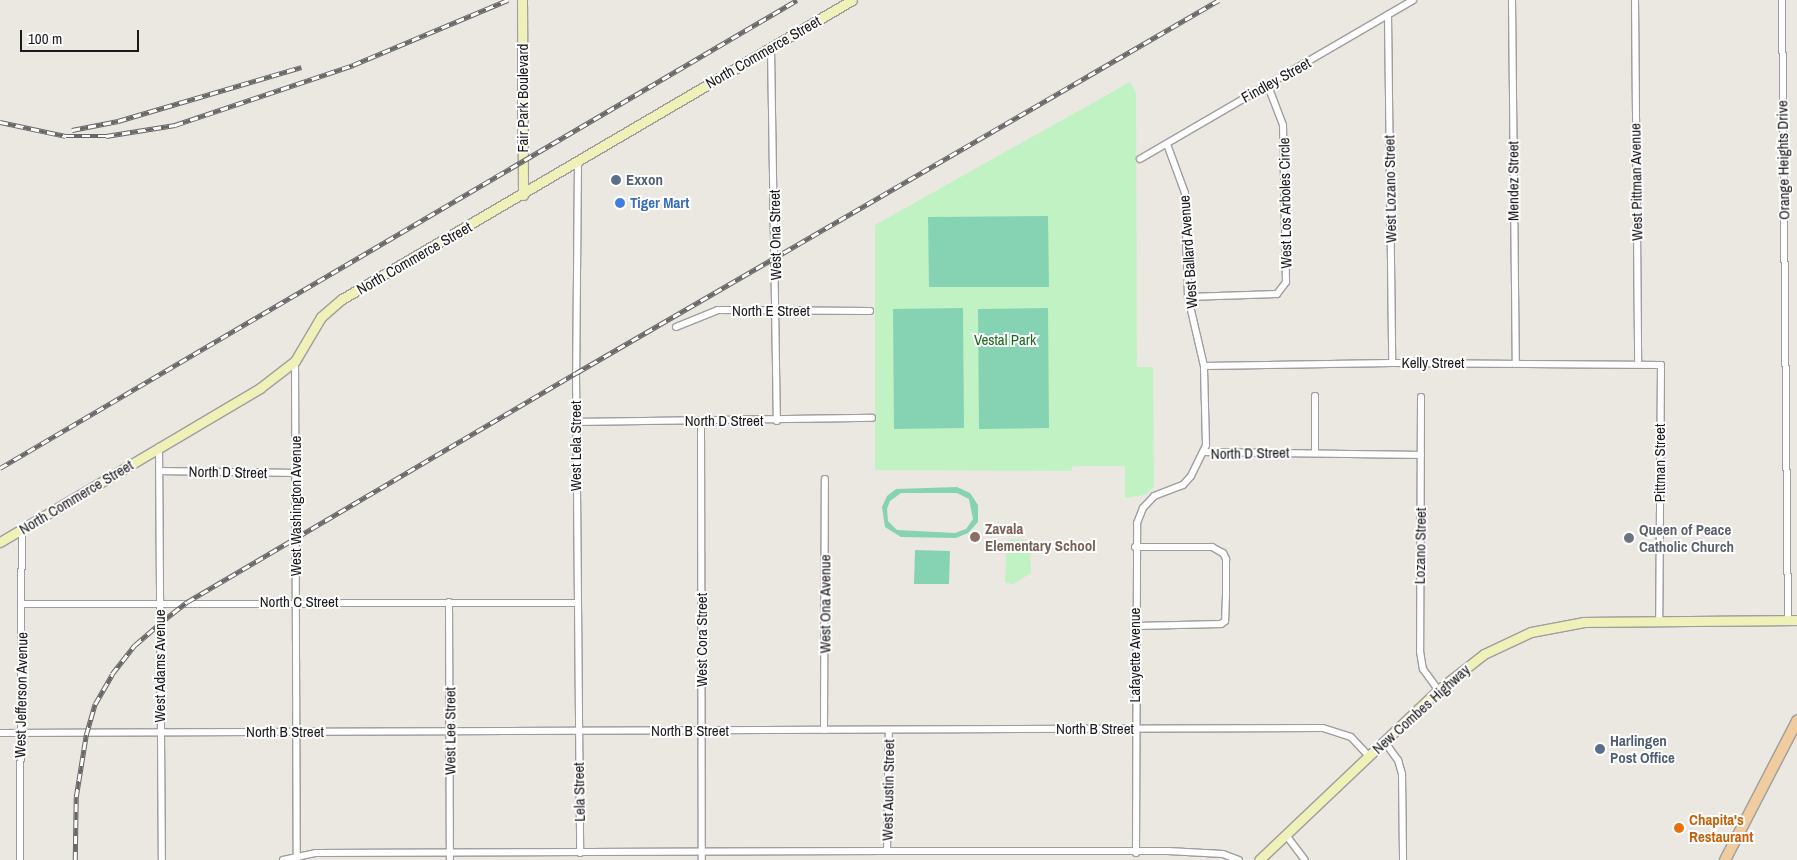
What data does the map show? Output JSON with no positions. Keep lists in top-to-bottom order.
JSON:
{
  "streets": {
    "main road": ["North Commerce Street", "Fair Park Boulevard", "New Combes Highway"],
    "street": [
      "Findley Street",
      "Orange Heights Drive",
      "Mendez Street",
      "West Pittman Avenue",
      "West Lozano Street",
      "West Los Arboles Circle",
      "West Ona Street",
      "West Ballard Avenue",
      "North E Street",
      "Kelly Street",
      "North D Street",
      "West Lela Street",
      "Pittman Street",
      "West Washington Avenue",
      "Lozano Street",
      "North C Street",
      "West Ona Avenue",
      "West Cora Street",
      "Lafayette Avenue",
      "West Adams Avenue",
      "West Jefferson Avenue",
      "North B Street",
      "West Lee Street",
      "West Austin Street",
      "Lela Street"
    ]
  },
  "crossings": [
    ["North Commerce Street", "Fair Park Boulevard"],
    ["North Commerce Street", "West Ona Street"],
    ["North Commerce Street", "West Lela Street"],
    ["North Commerce Street", "West Washington Avenue"],
    ["North Commerce Street", "West Adams Avenue"],
    ["North Commerce Street", "West Jefferson Avenue"],
    ["Findley Street", "West Lozano Street"],
    ["Findley Street", "West Los Arboles Circle"],
    ["Findley Street", "West Ballard Avenue"],
    ["Orange Heights Drive", "New Combes Highway"],
    ["Mendez Street", "Kelly Street"],
    ["West Pittman Avenue", "Kelly Street"],
    ["West Lozano Street", "Kelly Street"],
    ["West Los Arboles Circle", "West Ballard Avenue"],
    ["West Ona Street", "North E Street"],
    ["West Ona Street", "North D Street"],
    ["West Ballard Avenue", "Kelly Street"],
    ["West Ballard Avenue", "North D Street"],
    ["Kelly Street", "Pittman Street"],
    ["North D Street", "West Lela Street"],
    ["North D Street", "West Washington Avenue"],
    ["North D Street", "Lozano Street"],
    ["North D Street", "West Cora Street"],
    ["North D Street", "Lafayette Avenue"],
    ["North D Street", "West Adams Avenue"],
    ["West Lela Street", "North C Street"],
    ["West Lela Street", "North B Street"],
    ["West Lela Street", "Lela Street"],
    ["Pittman Street", "New Combes Highway"],
    ["West Washington Avenue", "North C Street"],
    ["West Washington Avenue", "North B Street"],
    ["Lozano Street", "New Combes Highway"],
    ["North C Street", "West Adams Avenue"],
    ["North C Street", "West Jefferson Avenue"],
    ["North C Street", "West Lee Street"],
    ["West Ona Avenue", "North B Street"],
    ["West Cora Street", "North B Street"],
    ["Lafayette Avenue", "North B Street"],
    ["West Adams Avenue", "North B Street"],
    ["West Jefferson Avenue", "North B Street"],
    ["New Combes Highway", "North B Street"],
    ["North B Street", "West Lee Street"],
    ["North B Street", "West Austin Street"],
    ["North B Street", "Lela Street"]
  ],
  "parks": ["Vestal Park"],
  "places": [
    "Exxon",
    "Tiger Mart",
    "Zavala Elementary School",
    "Queen of Peace Catholic Church",
    "Harlingen Post Office",
    "Chapita's Restaurant"
  ],
  "scale_bar": "100 m"
}
